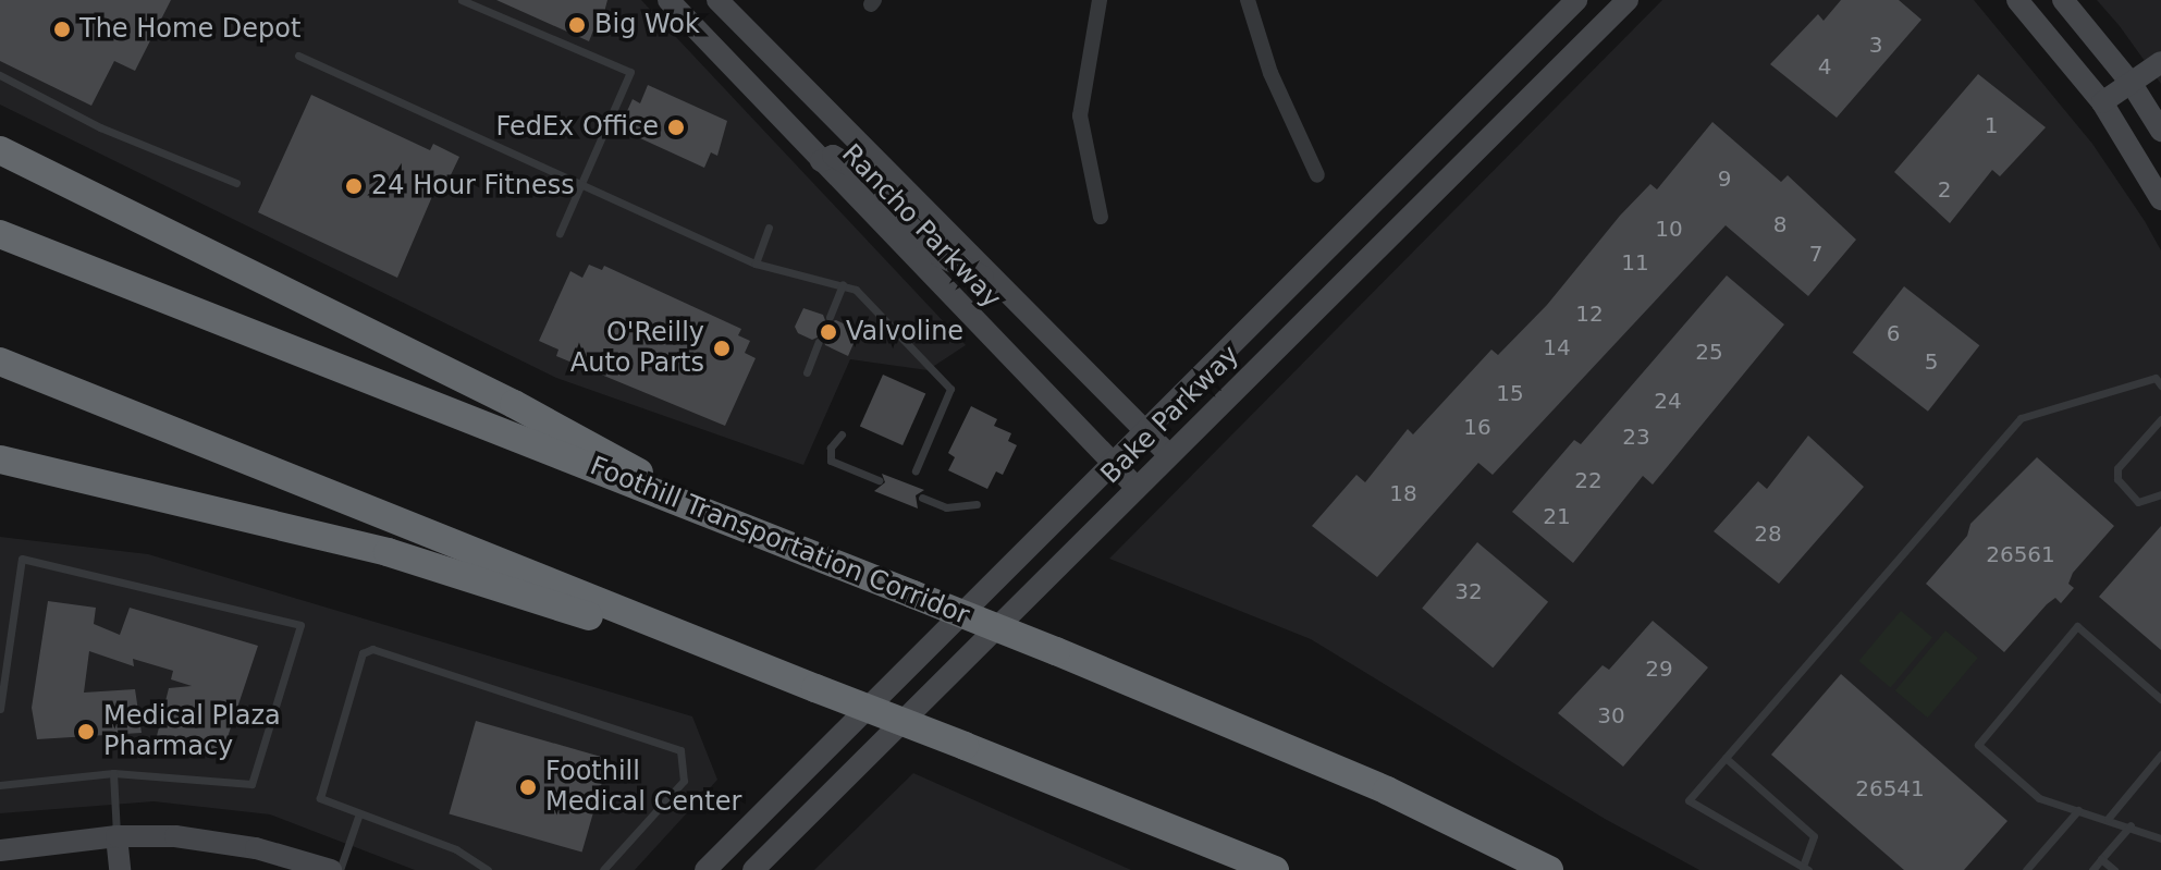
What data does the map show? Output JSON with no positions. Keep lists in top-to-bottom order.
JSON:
{
  "streets": {
    "highway": ["Foothill Transportation Corridor"],
    "main road": ["Rancho Parkway", "Bake Parkway"]
  },
  "crossings": [
    ["Rancho Parkway", "Bake Parkway"]
  ],
  "places": [
    "Big Wok",
    "The Home Depot",
    "FedEx Office",
    "24 Hour Fitness",
    "Valvoline",
    "O'Reilly Auto Parts",
    "Medical Plaza Pharmacy",
    "Foothill Medical Center"
  ],
  "house_numbers": [
    "3",
    "4",
    "1",
    "9",
    "2",
    "8",
    "10",
    "7",
    "11",
    "12",
    "6",
    "14",
    "25",
    "5",
    "15",
    "24",
    "16",
    "23",
    "22",
    "18",
    "21",
    "28",
    "26561",
    "32",
    "29",
    "30",
    "26541"
  ]
}
